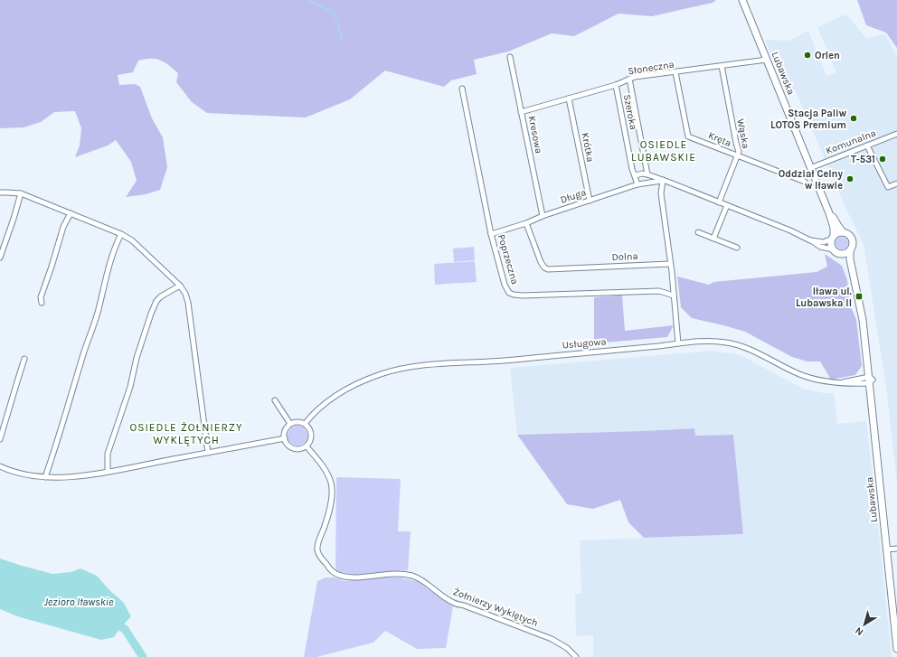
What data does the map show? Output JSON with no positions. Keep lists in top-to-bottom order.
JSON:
{
  "streets": {
    "main road": ["Lubawska"],
    "street": [
      "Słoneczna",
      "Szeroka",
      "Wąska",
      "Kresowa",
      "Kręta",
      "Komunalna",
      "Krótka",
      "Długa",
      "Dolna",
      "Poprzeczna",
      "Usługowa",
      "Żołnierzy Wyklętych"
    ]
  },
  "crossings": [
    ["Słoneczna", "Lubawska"],
    ["Słoneczna", "Szeroka"],
    ["Słoneczna", "Wąska"],
    ["Słoneczna", "Kresowa"],
    ["Słoneczna", "Kręta"],
    ["Słoneczna", "Krótka"],
    ["Lubawska", "Komunalna"],
    ["Lubawska", "Długa"],
    ["Lubawska", "Usługowa"],
    ["Szeroka", "Długa"],
    ["Wąska", "Kręta"],
    ["Wąska", "Długa"],
    ["Kresowa", "Długa"],
    ["Krótka", "Długa"],
    ["Długa", "Dolna"],
    ["Długa", "Poprzeczna"],
    ["Usługowa", "Żołnierzy Wyklętych"]
  ],
  "districts": ["OSIEDLE LUBAWSKIE", "OSIEDLE ŻOŁNIERZY WYKLĘTYCH"],
  "water": ["Jezioro Iławskie"],
  "places": {
    "other": [
      "Orlen",
      "Stacja Paliw LOTOS Premium",
      "T-531",
      "Oddział Celny w Iławie"
    ],
    "transit": ["Iława ul. Lubawska II"]
  },
  "north": "bottom left"
}
